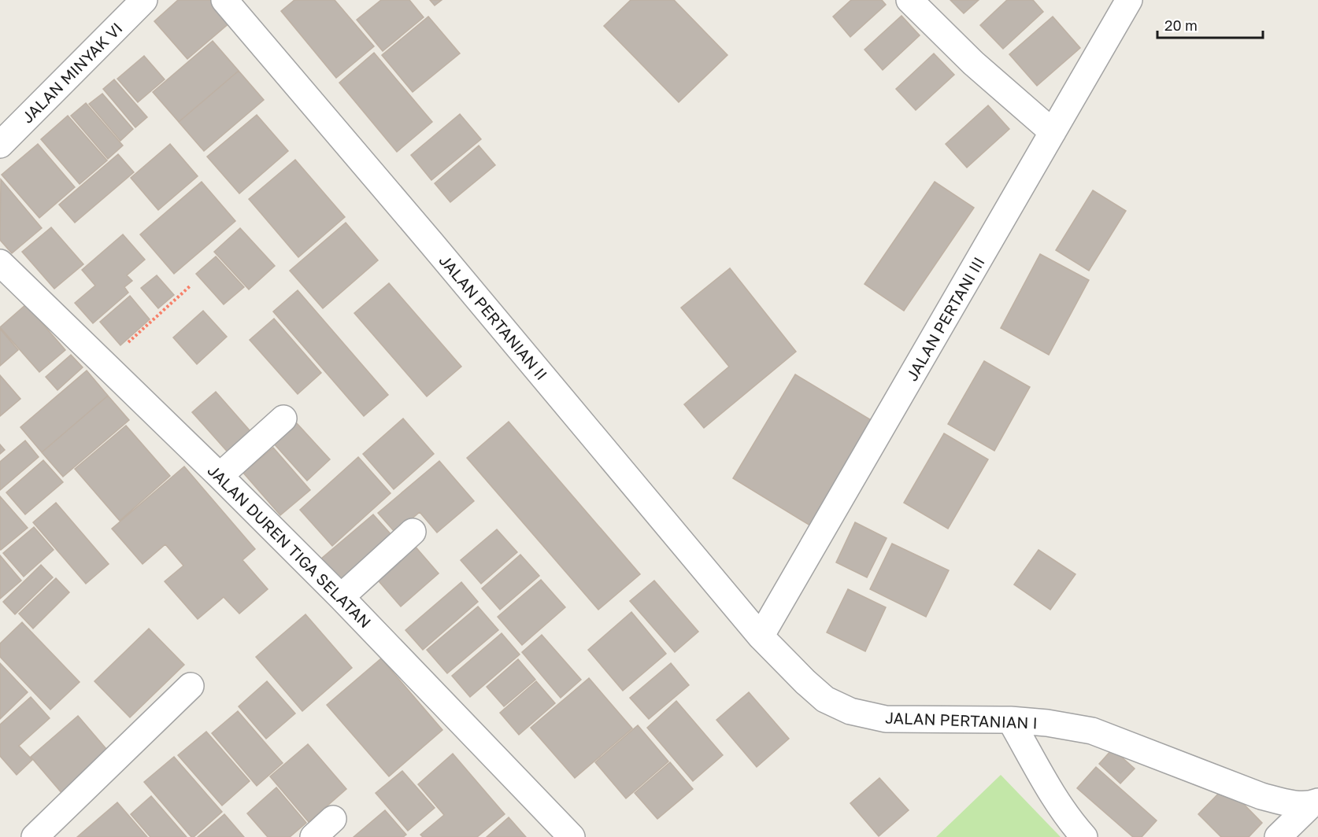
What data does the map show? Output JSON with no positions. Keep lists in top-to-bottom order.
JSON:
{
  "streets": {
    "street": [
      "JALAN MINYAK VI",
      "JALAN PERTANIAN II",
      "JALAN PERTANI III",
      "JALAN DUREN TIGA SELATAN",
      "JALAN PERTANIAN I"
    ]
  },
  "crossings": [
    ["JALAN PERTANIAN II", "JALAN PERTANI III"],
    ["JALAN PERTANIAN II", "JALAN PERTANIAN I"],
    ["JALAN PERTANI III", "JALAN PERTANIAN I"]
  ],
  "scale_bar": "20 m"
}
